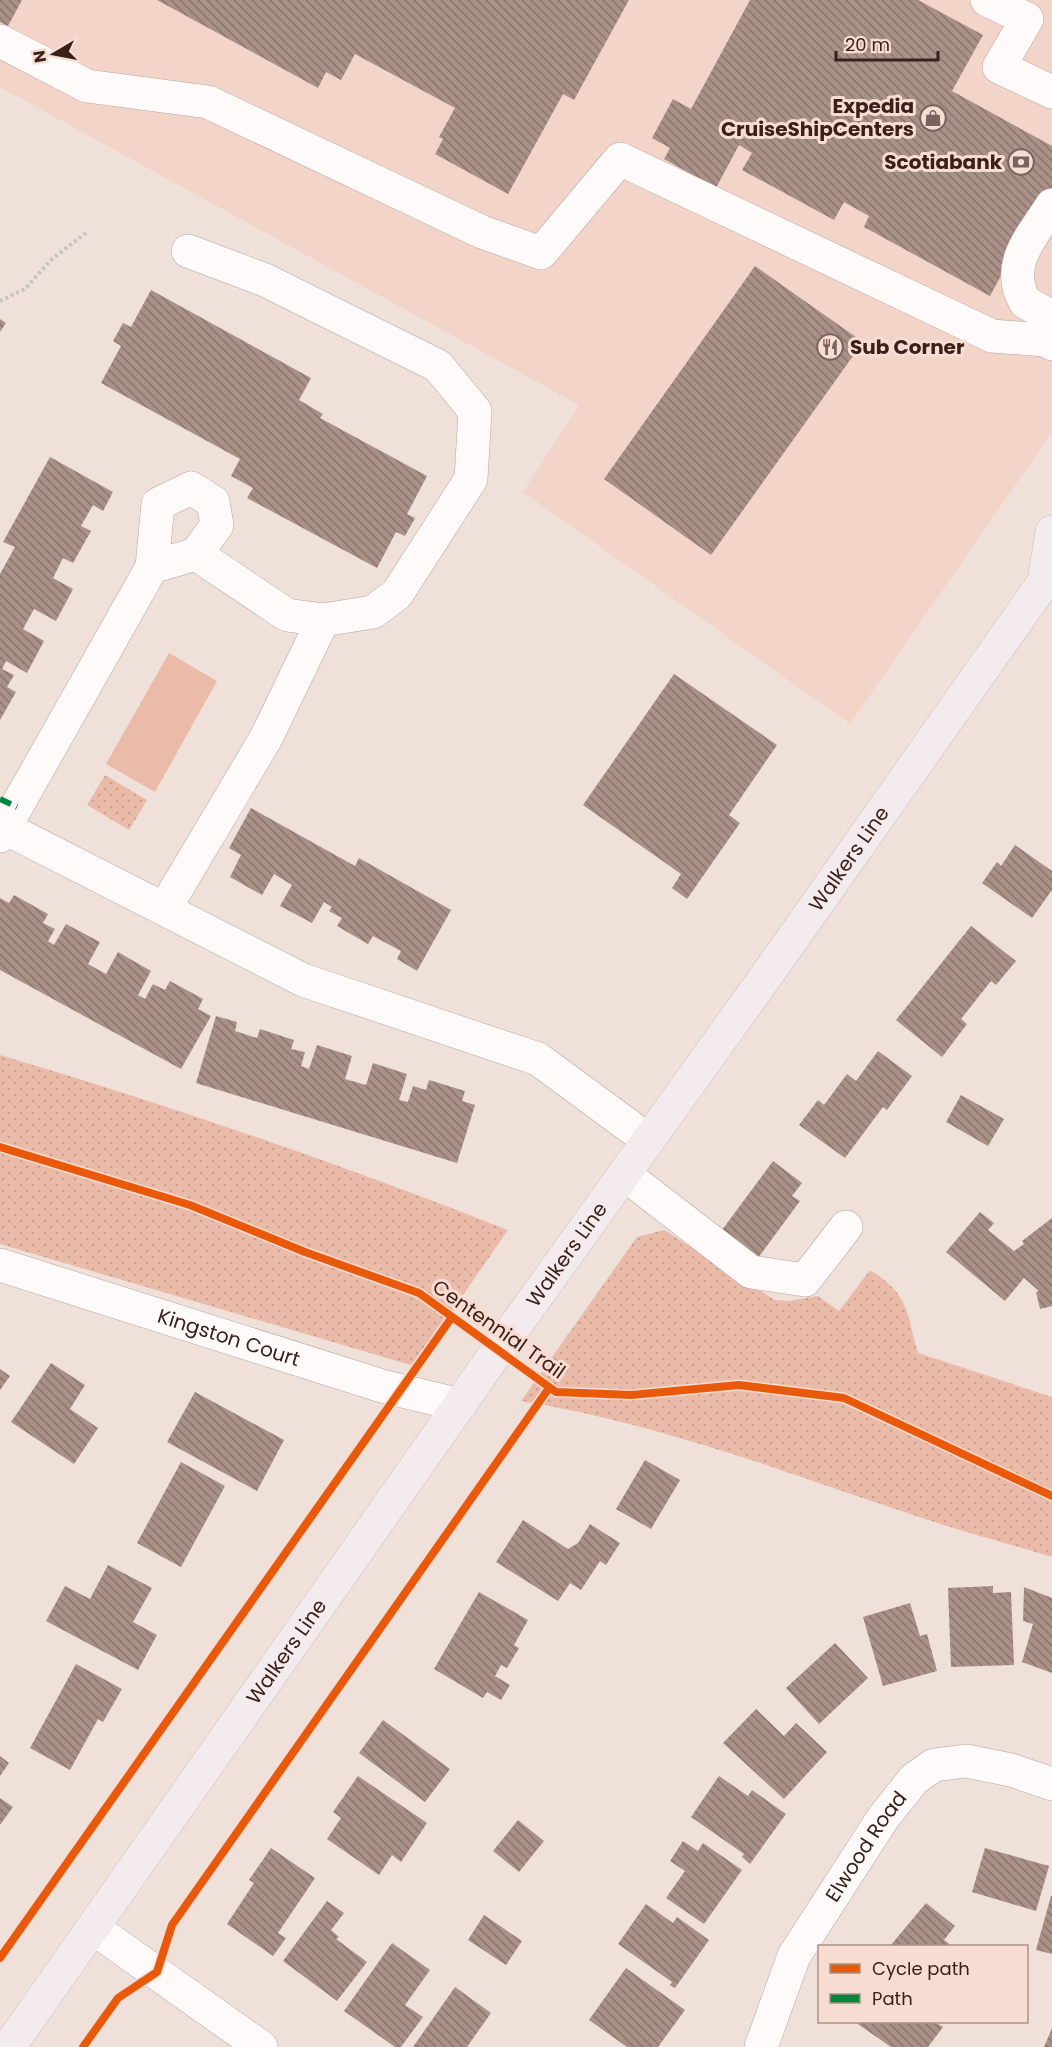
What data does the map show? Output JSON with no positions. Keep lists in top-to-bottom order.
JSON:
{
  "streets": {
    "main road": ["Walkers Line"],
    "street": ["Kingston Court", "Elwood Road"],
    "cycle path": ["Centennial Trail"]
  },
  "crossings": [
    ["Walkers Line", "Kingston Court"]
  ],
  "places": {
    "shop": ["Expedia CruiseShipCenters"],
    "bank": ["Scotiabank"],
    "restaurant": ["Sub Corner"]
  },
  "legend": ["Cycle path", "Path"],
  "scale_bar": "20 m",
  "north": "left"
}
